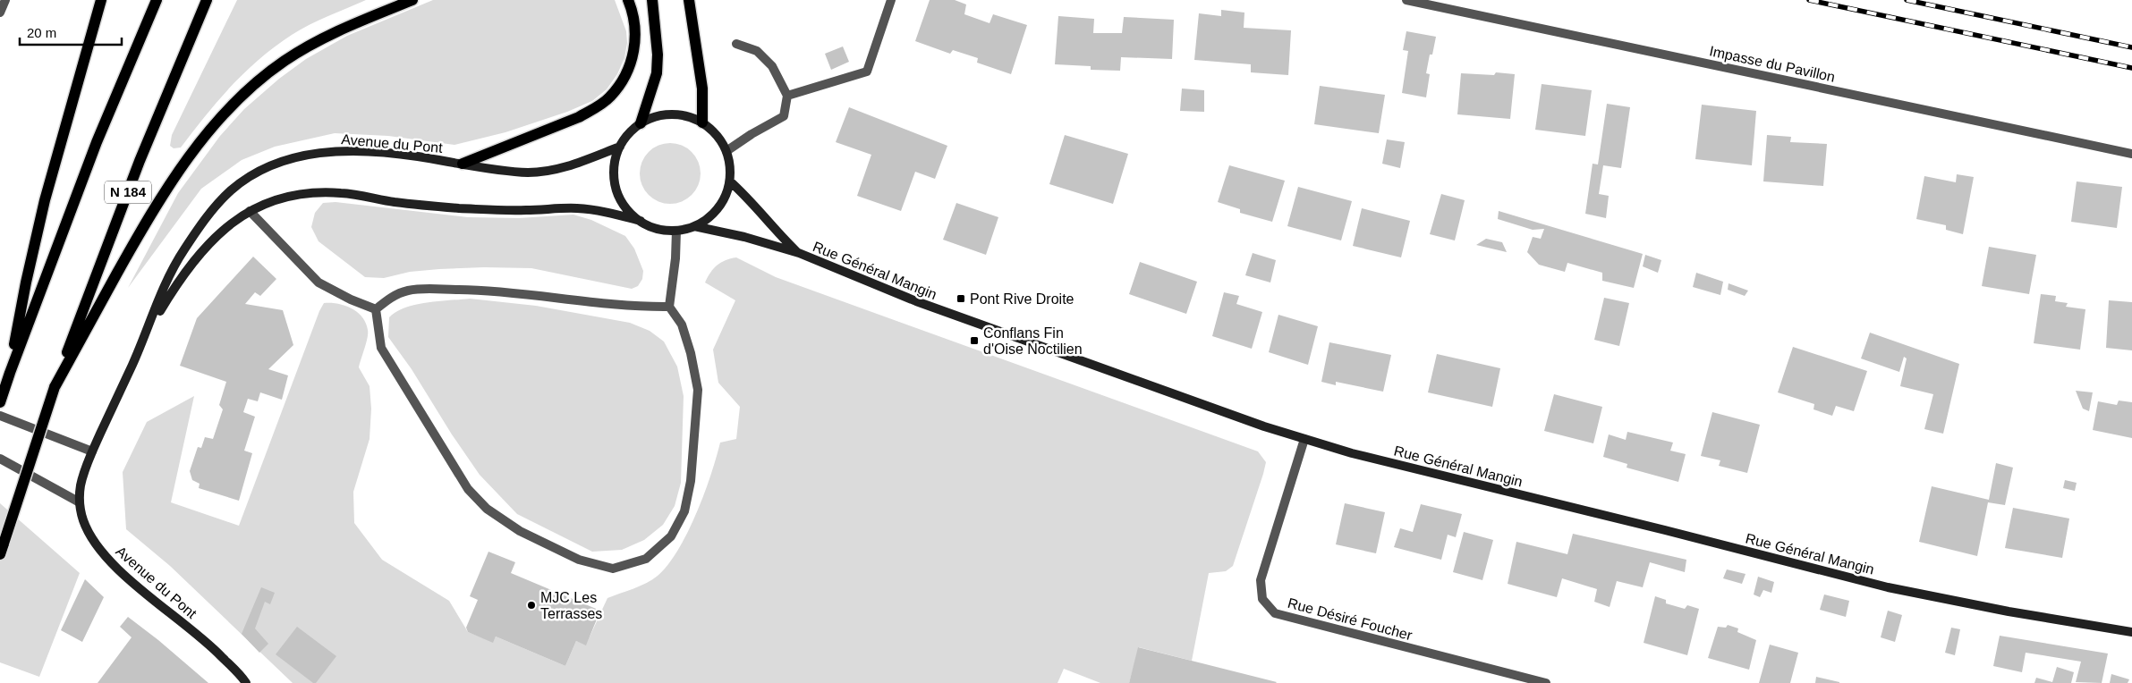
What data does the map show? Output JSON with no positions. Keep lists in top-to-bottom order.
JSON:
{
  "streets": {
    "main road": ["Avenue du Pont", "N 184", "Rue Général Mangin"],
    "street": ["Impasse du Pavillon", "Rue Désiré Foucher"]
  },
  "crossings": [
    ["Avenue du Pont", "Rue Général Mangin"],
    ["Rue Général Mangin", "Rue Désiré Foucher"]
  ],
  "places": {
    "transit": ["Pont Rive Droite", "Conflans Fin d'Oise Noctilien"],
    "other": ["MJC Les Terrasses"]
  },
  "scale_bar": "20 m"
}
